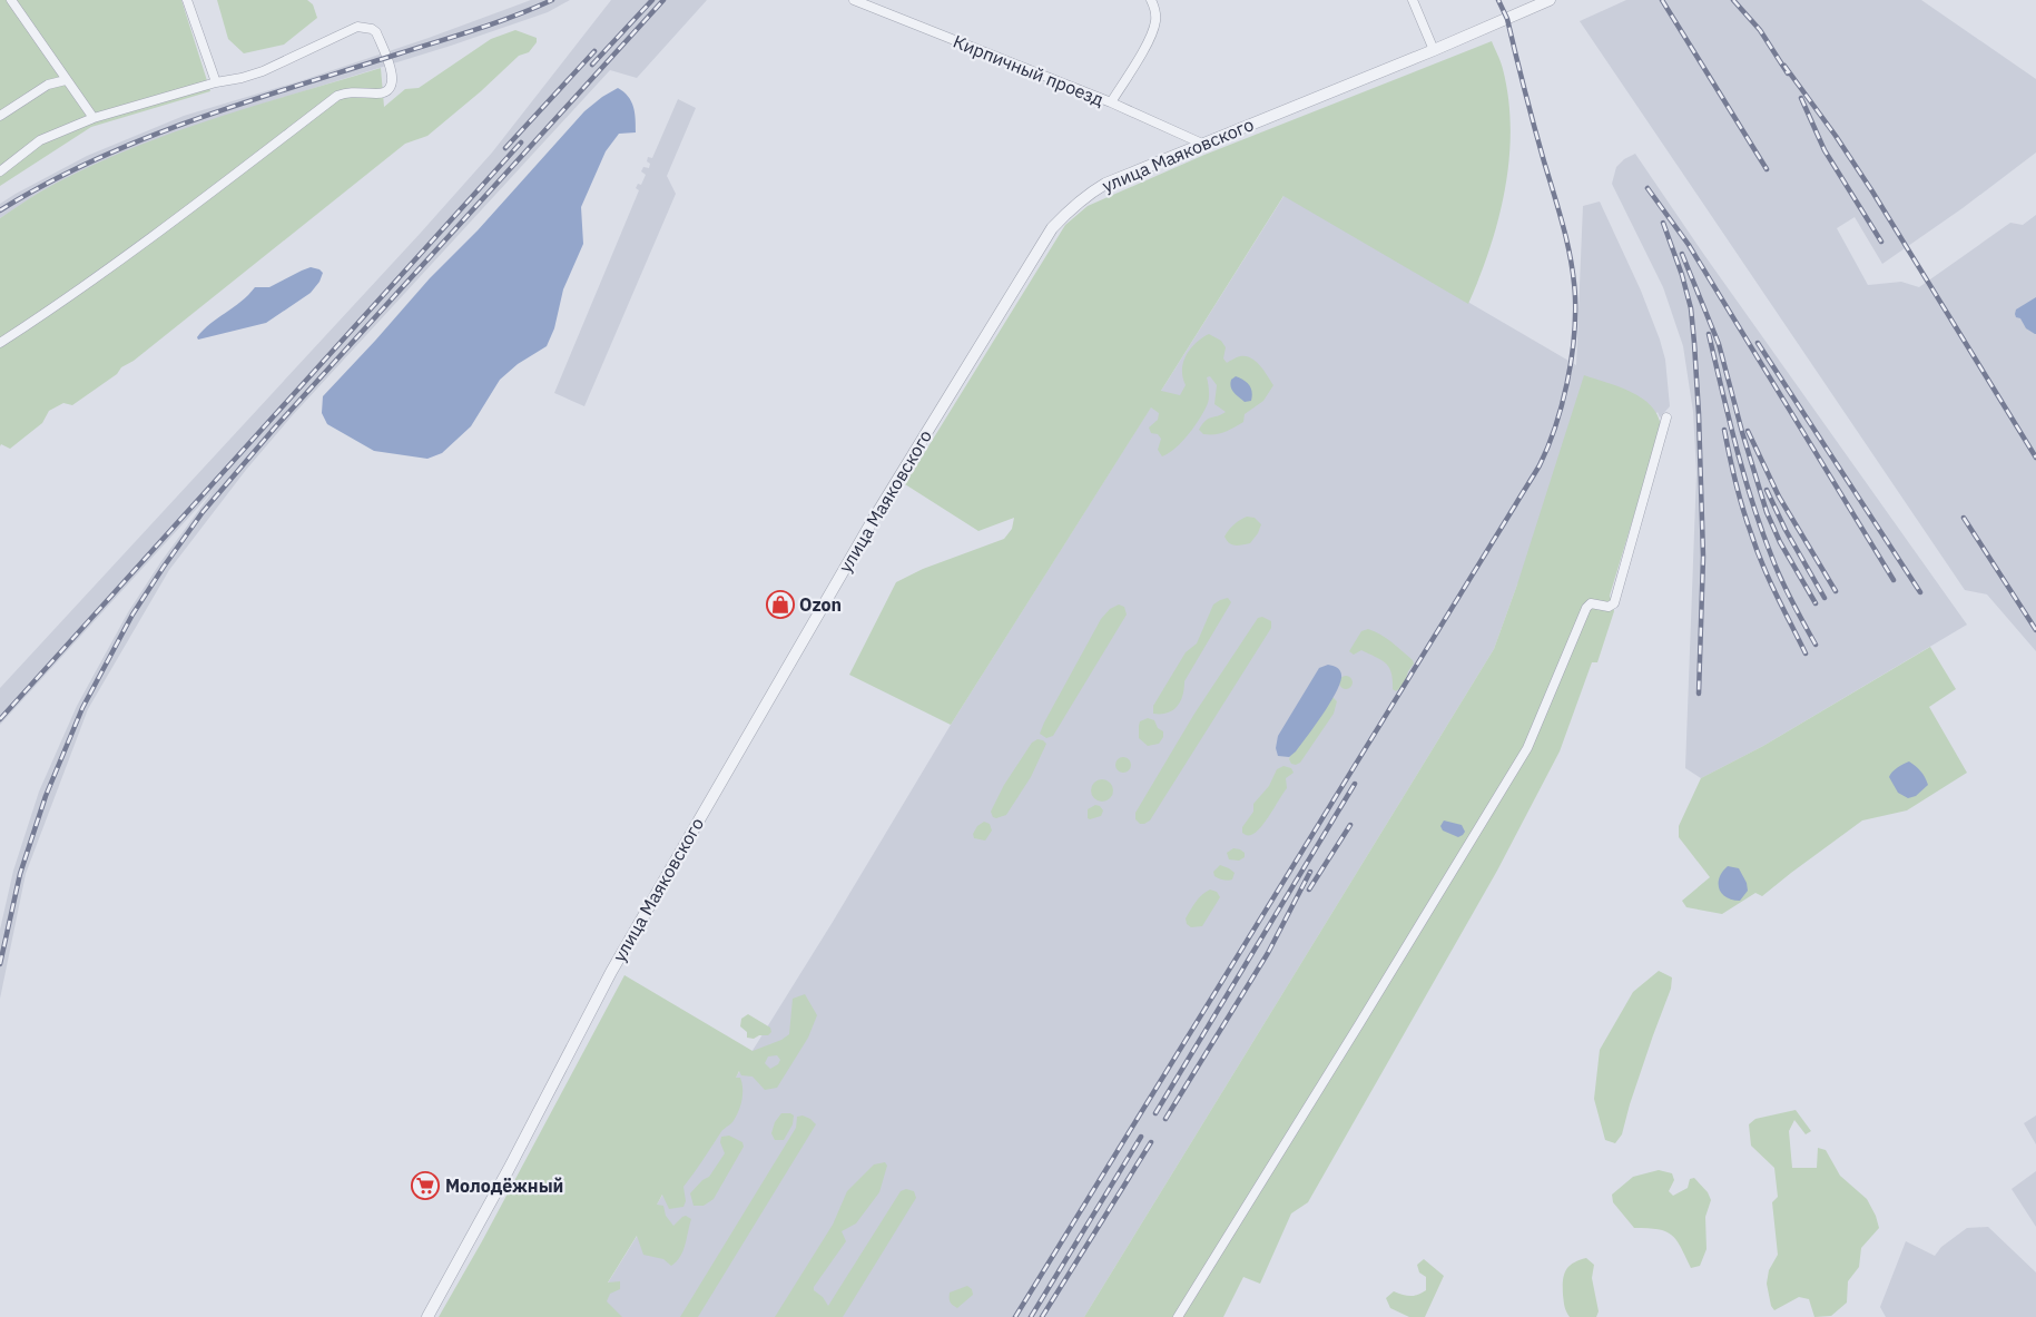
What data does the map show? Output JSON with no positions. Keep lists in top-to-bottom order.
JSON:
{
  "streets": {
    "street": ["Кирпичный проезд", "улица Маяковского"]
  },
  "crossings": [
    ["Кирпичный проезд", "улица Маяковского"]
  ],
  "places": {
    "shop": ["Ozon"],
    "supermarket": ["Молодёжный"]
  }
}
